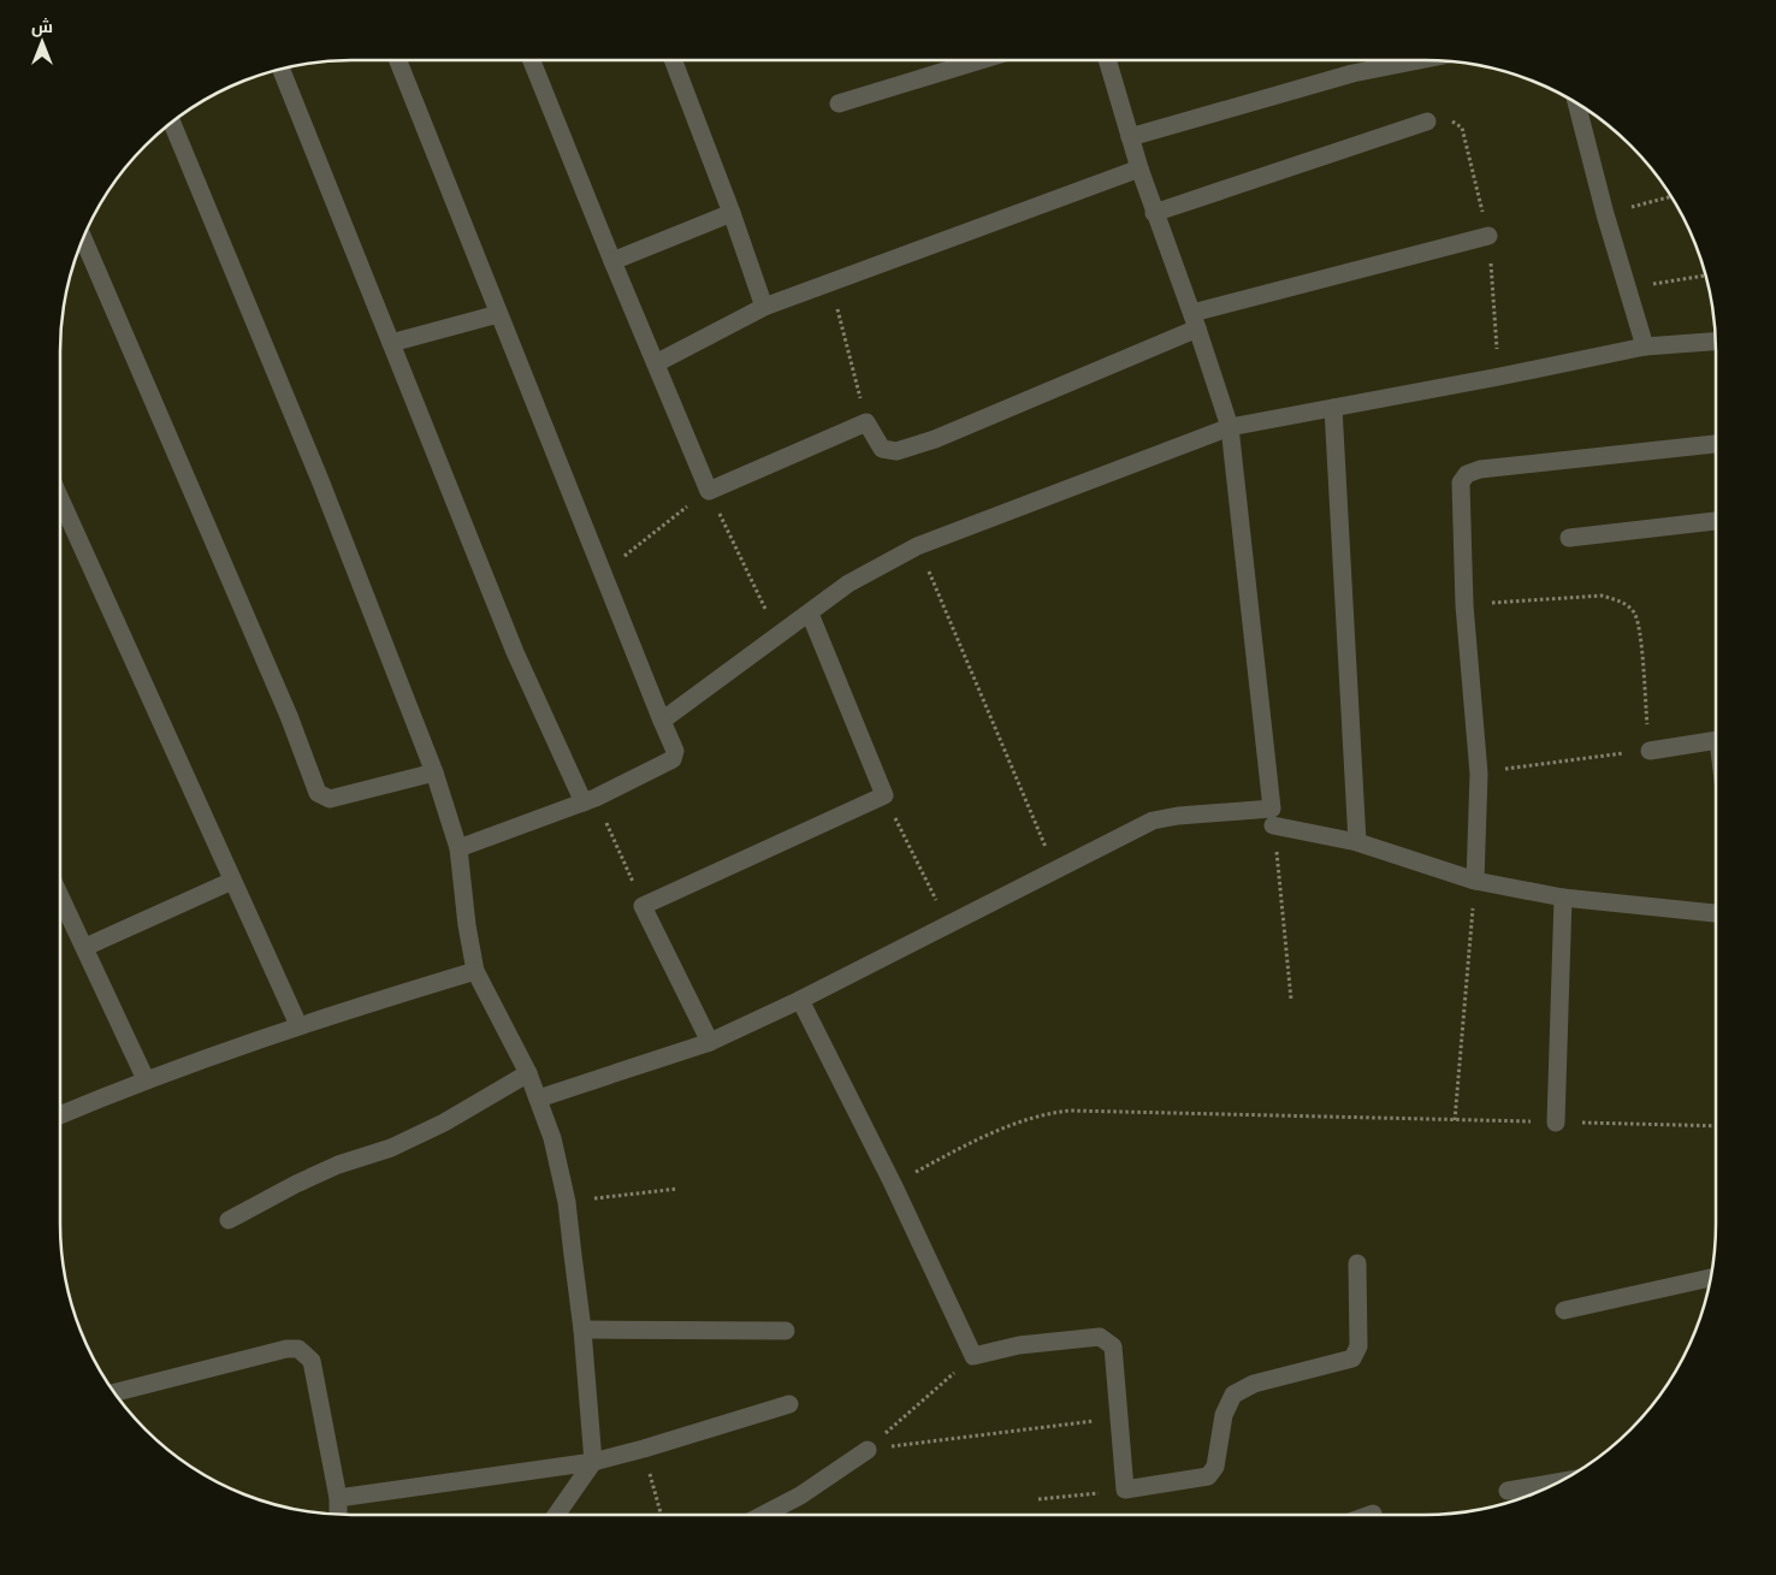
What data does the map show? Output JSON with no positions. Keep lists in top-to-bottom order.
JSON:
{
  "north": "top"
}
